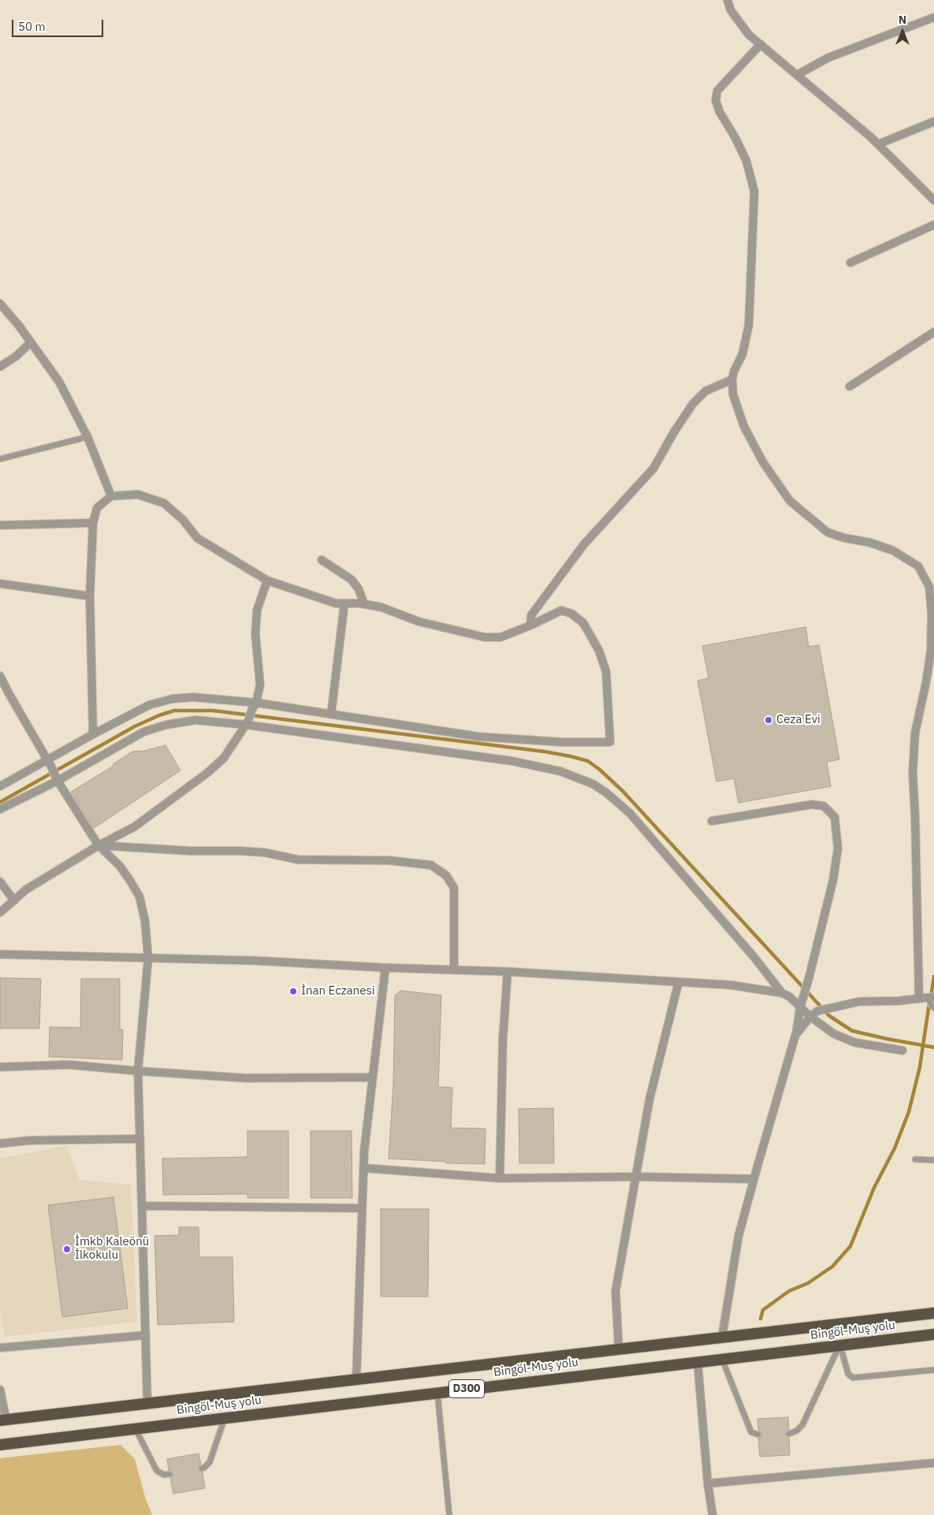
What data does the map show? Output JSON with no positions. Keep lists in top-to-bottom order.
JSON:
{
  "streets": {
    "highway": ["Bingöl-Muş yolu", "D300"]
  },
  "places": ["Ceza Evi", "İnan Eczanesi", "İmkb Kaleönü İlkokulu"],
  "scale_bar": "50 m",
  "north": "top"
}
